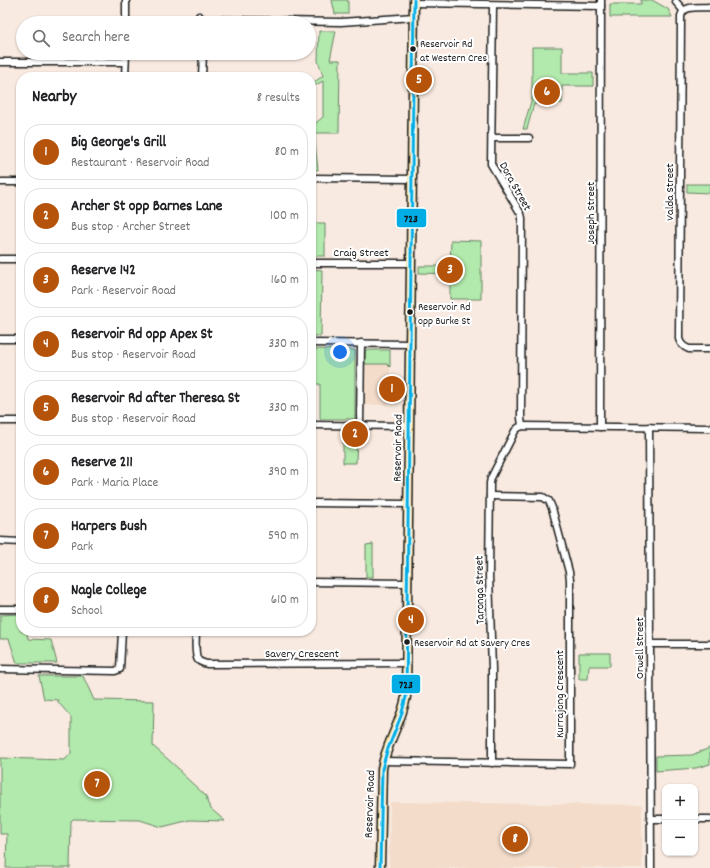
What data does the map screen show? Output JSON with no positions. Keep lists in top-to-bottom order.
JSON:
{
  "streets": {
    "main road": ["Reservoir Road"],
    "street": [
      "Dora Street",
      "Valda Street",
      "Joseph Street",
      "Craig Street",
      "Taronga Street",
      "Orwell Street",
      "Savery Crescent",
      "Kurrajong Crescent"
    ]
  },
  "crossings": [
    ["Dora Street", "Taronga Street"],
    ["Craig Street", "Reservoir Road"],
    ["Reservoir Road", "Savery Crescent"],
    ["Reservoir Road", "Kurrajong Crescent"],
    ["Taronga Street", "Kurrajong Crescent"]
  ],
  "places": ["Reservoir Rd at Western Cres", "Reservoir Rd opp Burke St", "Reservoir Rd at Savery Cres"],
  "lines": ["transit line 723"],
  "page": {
    "search": "Search here",
    "pins": [
      "5",
      "6",
      "3",
      "1",
      "2",
      "4",
      "7",
      "8"
    ],
    "heading": ["Nearby", "8 results"],
    "list": [
      {
        "mark": "1",
        "name": "Big George's Grill",
        "note": "Restaurant · Reservoir Road",
        "value": "80 m"
      },
      {
        "mark": "2",
        "name": "Archer St opp Barnes Lane",
        "note": "Bus stop · Archer Street",
        "value": "100 m"
      },
      {
        "mark": "3",
        "name": "Reserve 142",
        "note": "Park · Reservoir Road",
        "value": "160 m"
      },
      {
        "mark": "4",
        "name": "Reservoir Rd opp Apex St",
        "note": "Bus stop · Reservoir Road",
        "value": "330 m"
      },
      {
        "mark": "5",
        "name": "Reservoir Rd after Theresa St",
        "note": "Bus stop · Reservoir Road",
        "value": "330 m"
      },
      {
        "mark": "6",
        "name": "Reserve 211",
        "note": "Park · Maria Place",
        "value": "390 m"
      },
      {
        "mark": "7",
        "name": "Harpers Bush",
        "note": "Park",
        "value": "590 m"
      },
      {
        "mark": "8",
        "name": "Nagle College",
        "note": "School",
        "value": "610 m"
      }
    ],
    "map_buttons": ["+", "−"]
  }
}
